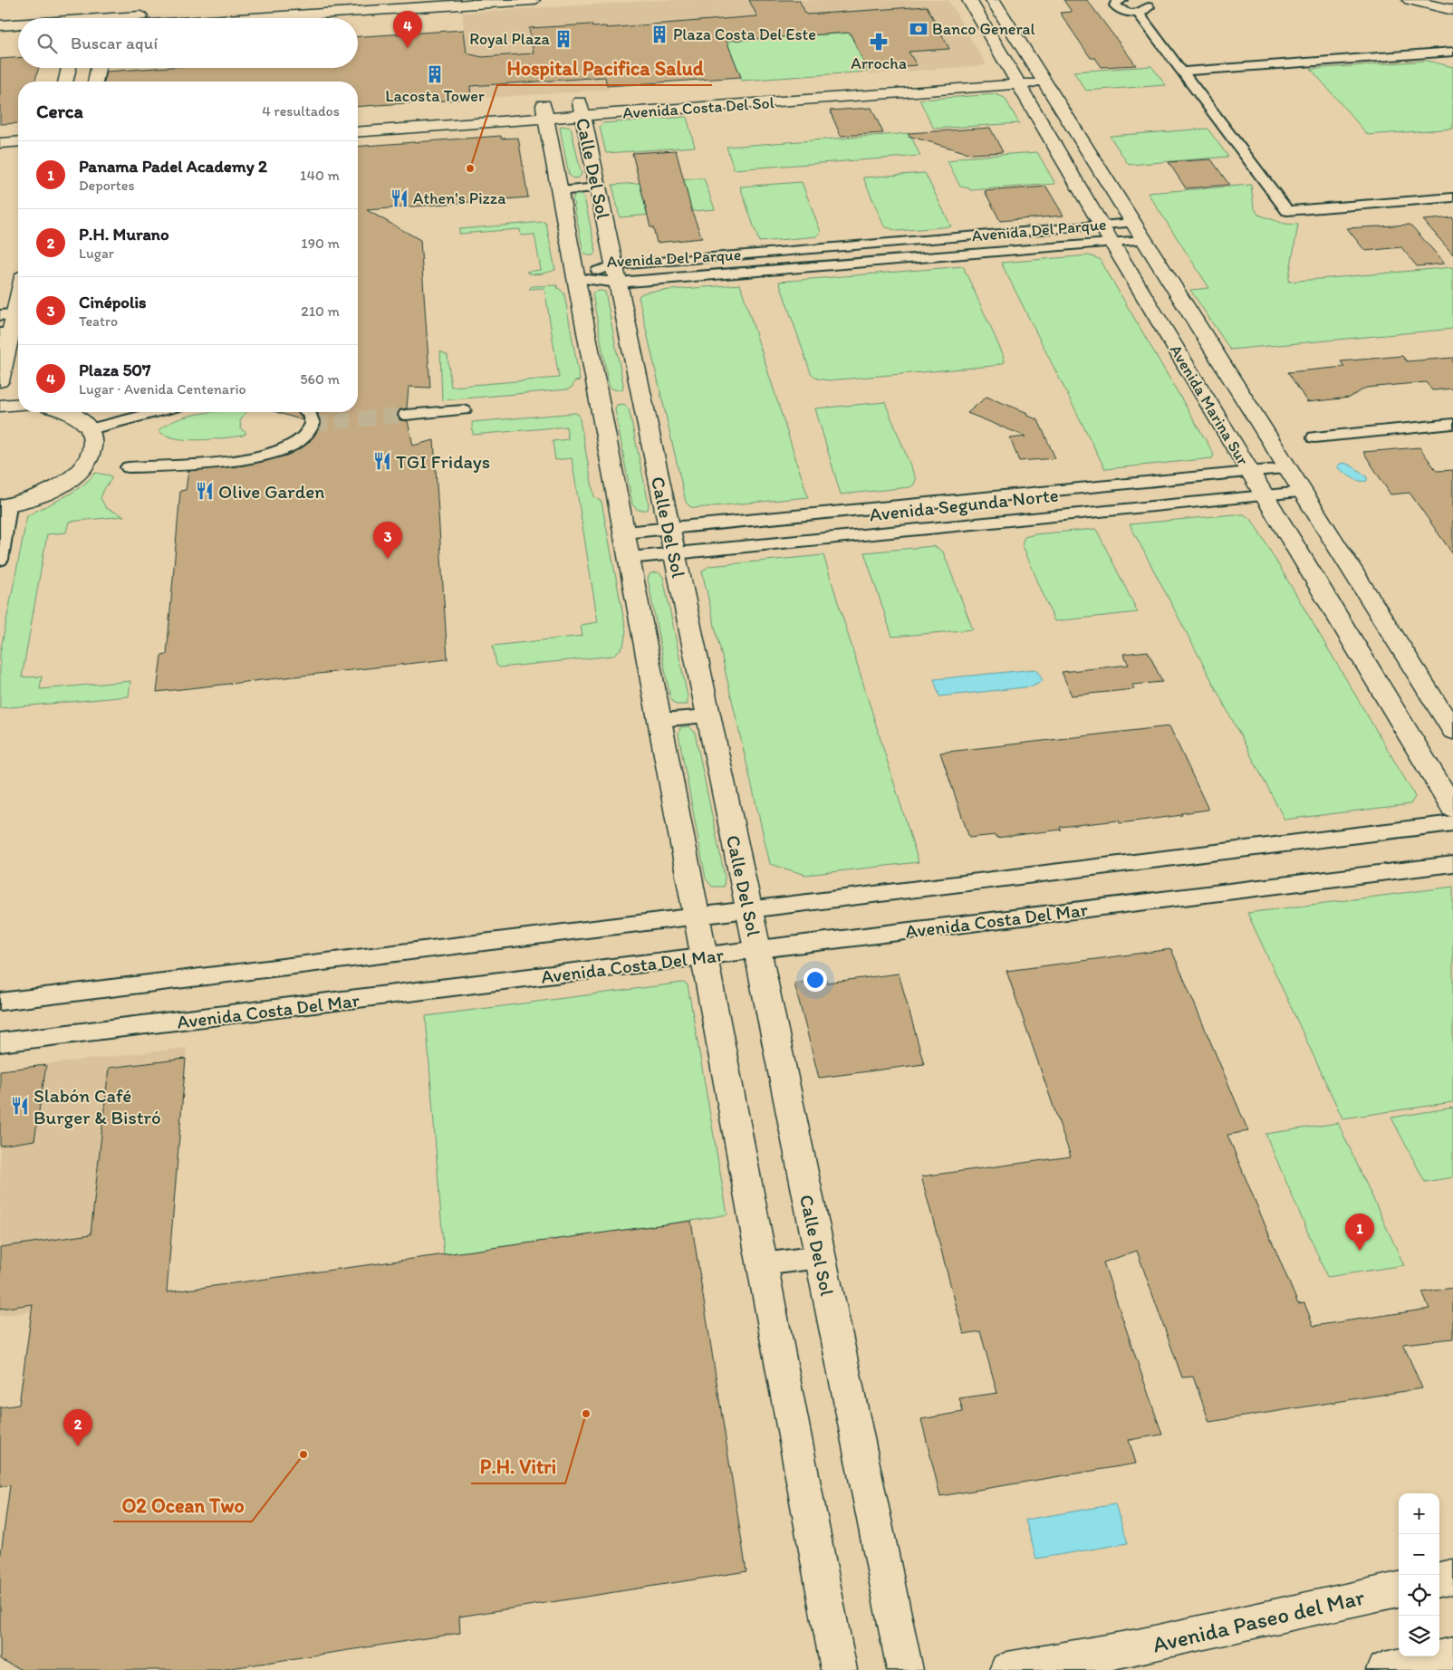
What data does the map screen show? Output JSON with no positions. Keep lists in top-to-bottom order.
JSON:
{
  "streets": {
    "street": [
      "Avenida Costa Del Sol",
      "Calle Del Sol",
      "Avenida Del Parque",
      "Avenida Marina Sur",
      "Avenida Segunda Norte",
      "Avenida Costa Del Mar",
      "Avenida Paseo del Mar"
    ]
  },
  "crossings": [
    ["Avenida Costa Del Sol", "Calle Del Sol"],
    ["Avenida Costa Del Sol", "Avenida Marina Sur"],
    ["Calle Del Sol", "Avenida Del Parque"],
    ["Calle Del Sol", "Avenida Segunda Norte"],
    ["Calle Del Sol", "Avenida Costa Del Mar"],
    ["Avenida Del Parque", "Avenida Marina Sur"],
    ["Avenida Marina Sur", "Avenida Segunda Norte"]
  ],
  "places": {
    "bank": ["Banco General"],
    "building": ["Plaza Costa Del Este", "Royal Plaza", "Lacosta Tower"],
    "pharmacy": ["Arrocha"],
    "other": ["Hospital Pacifica Salud", "P.H. Vitri", "O2 Ocean Two"],
    "restaurant": [
      "Athen's Pizza",
      "TGI Fridays",
      "Olive Garden",
      "Slabón Café Burger & Bistró"
    ]
  },
  "page": {
    "pins": [
      "4",
      "3",
      "1",
      "2"
    ],
    "search": "Buscar aquí",
    "heading": ["Cerca", "4 resultados"],
    "list": [
      {
        "mark": "1",
        "name": "Panama Padel Academy 2",
        "note": "Deportes",
        "value": "140 m"
      },
      {
        "mark": "2",
        "name": "P.H. Murano",
        "note": "Lugar",
        "value": "190 m"
      },
      {
        "mark": "3",
        "name": "Cinépolis",
        "note": "Teatro",
        "value": "210 m"
      },
      {
        "mark": "4",
        "name": "Plaza 507",
        "note": "Lugar · Avenida Centenario",
        "value": "560 m"
      }
    ],
    "map_buttons": ["+", "−"]
  }
}
